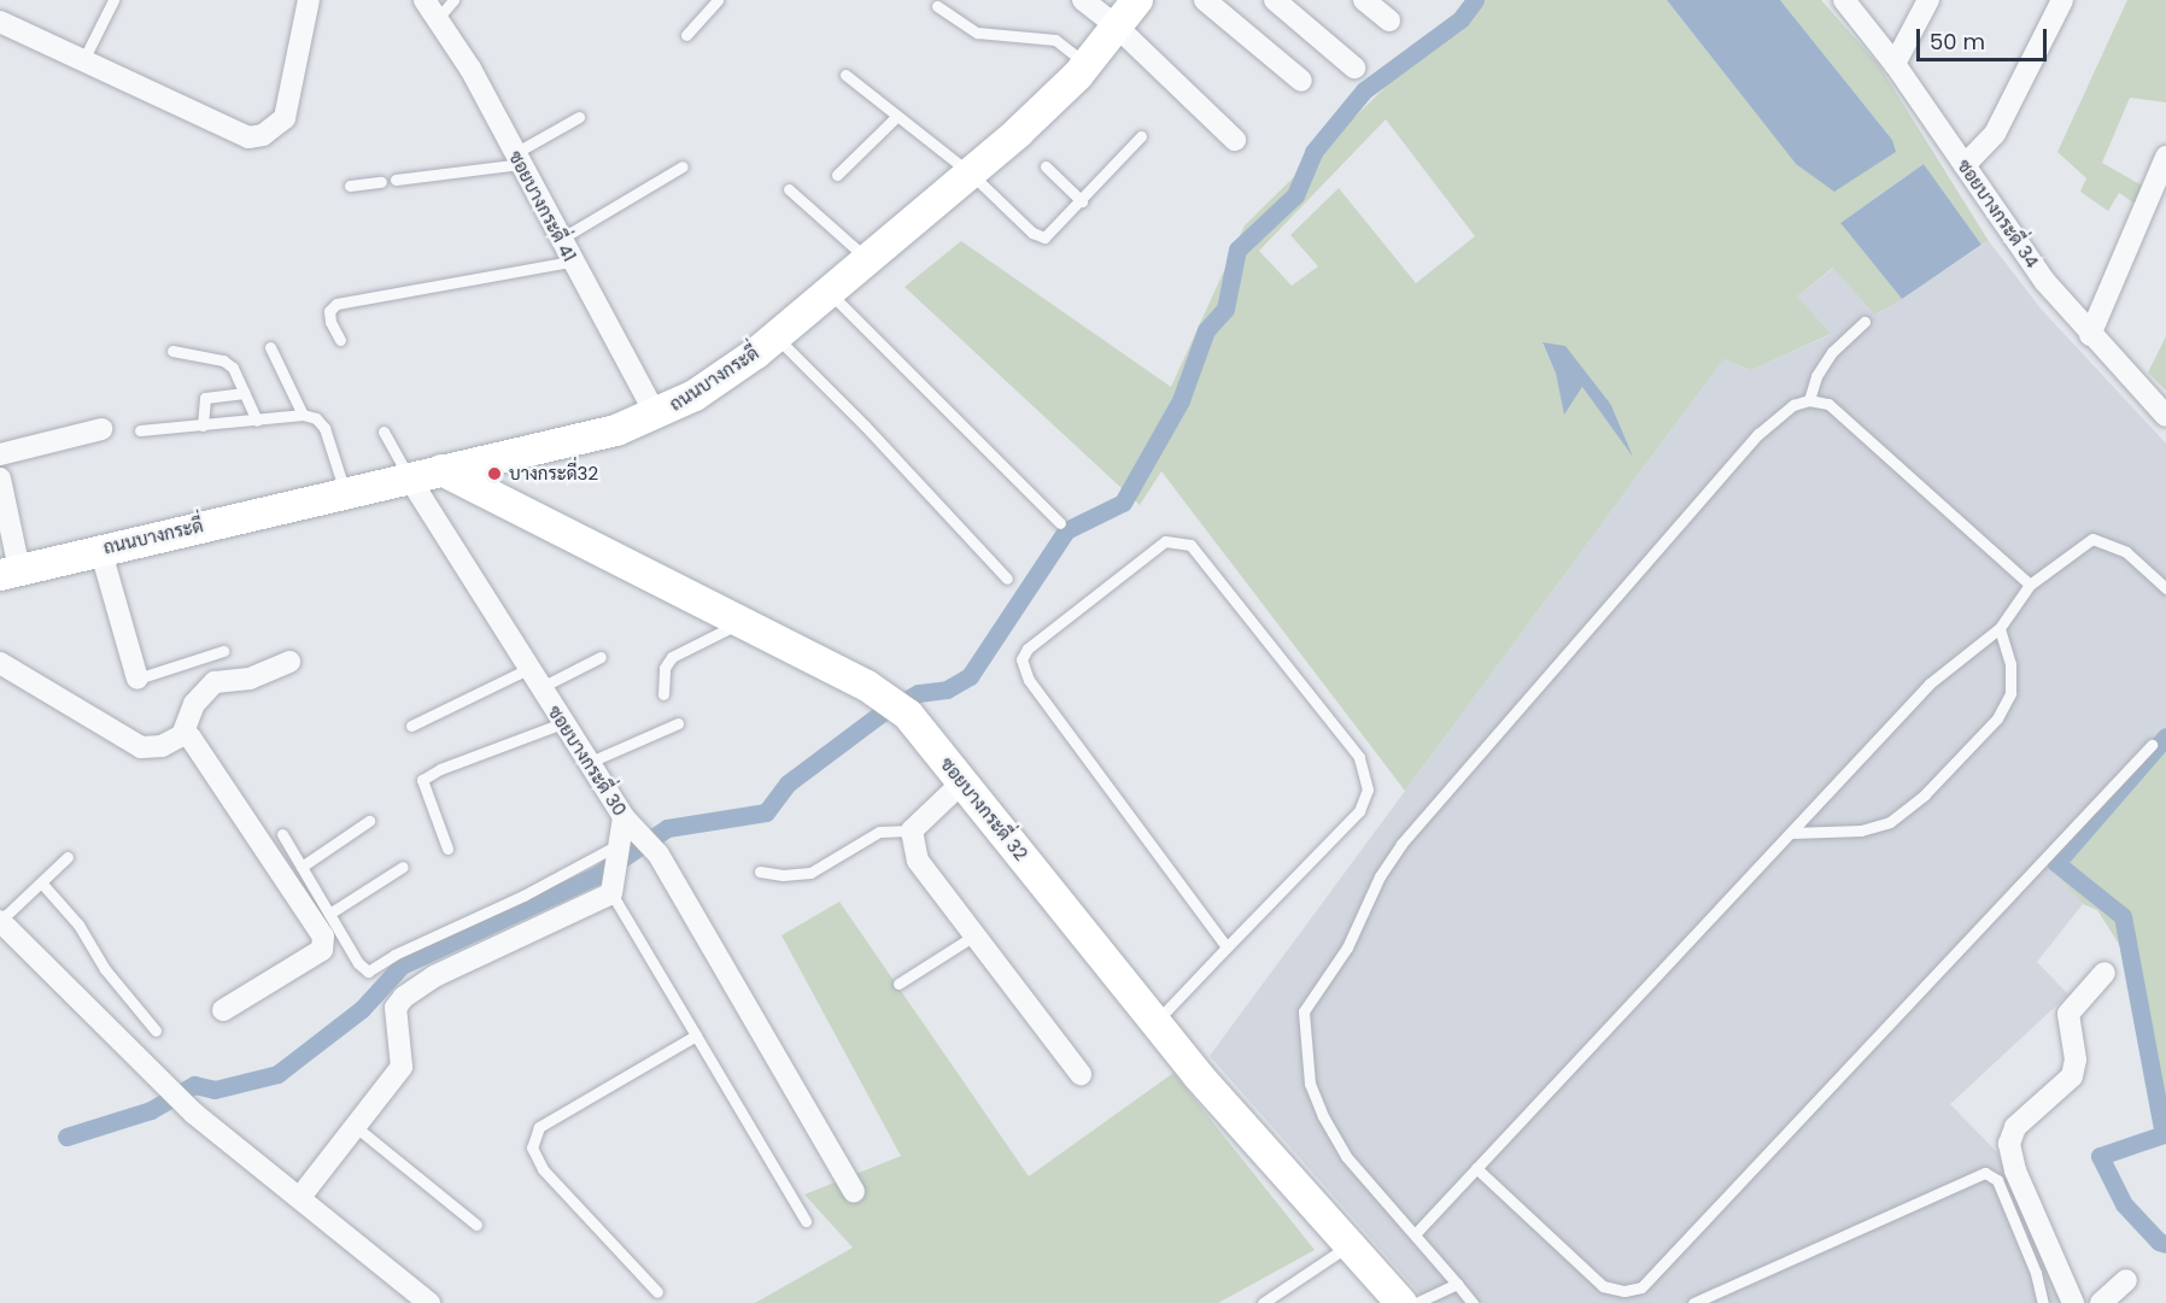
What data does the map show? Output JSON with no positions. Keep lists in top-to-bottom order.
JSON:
{
  "streets": {
    "street": [
      "ซอยบางกระดี่ 41",
      "ซอยบางกระดี่ 34",
      "ถนนบางกระดี่",
      "ซอยบางกระดี่ 30",
      "ซอยบางกระดี่ 32"
    ]
  },
  "crossings": [
    ["ซอยบางกระดี่ 41", "ถนนบางกระดี่"],
    ["ถนนบางกระดี่", "ซอยบางกระดี่ 30"],
    ["ถนนบางกระดี่", "ซอยบางกระดี่ 32"]
  ],
  "places": ["บางกระดี่32"],
  "scale_bar": "50 m"
}
